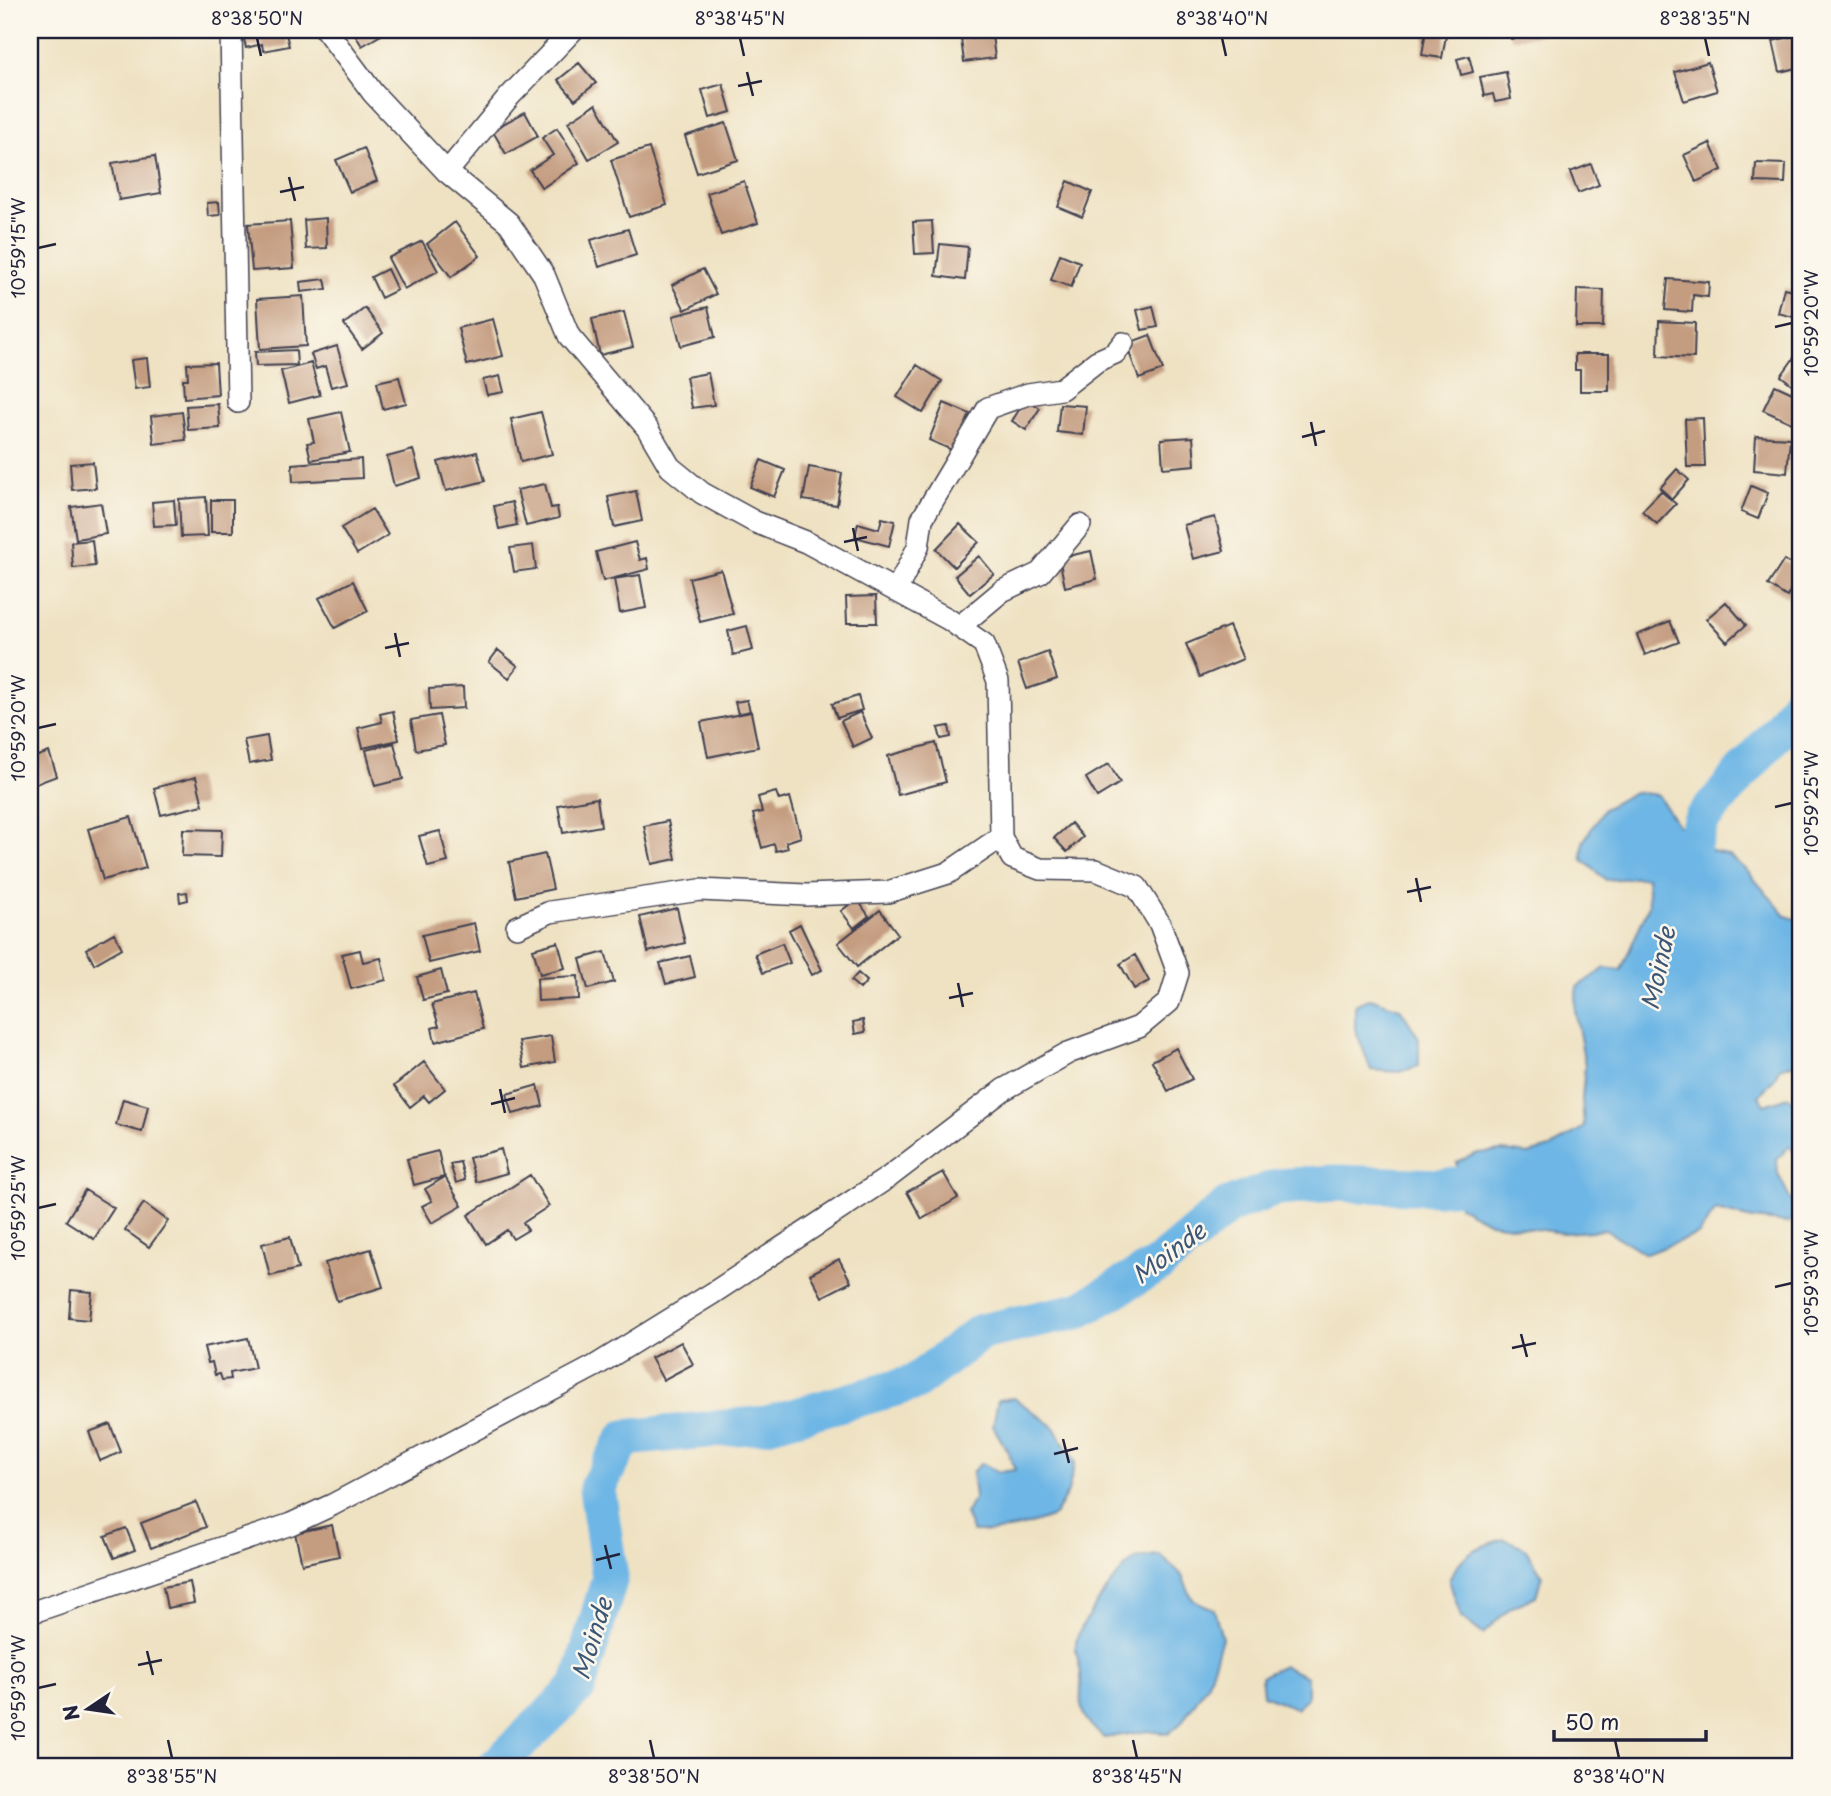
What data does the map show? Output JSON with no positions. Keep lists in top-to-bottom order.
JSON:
{
  "water": ["Moinde"],
  "scale_bar": "50 m",
  "north": "left",
  "coordinates": [
    "8°38'50\"N",
    "8°38'45\"N",
    "8°38'40\"N",
    "8°38'35\"N",
    "10°59'15\"W",
    "10°59'20\"W",
    "10°59'25\"W",
    "10°59'30\"W",
    "8°38'55\"N"
  ]
}
